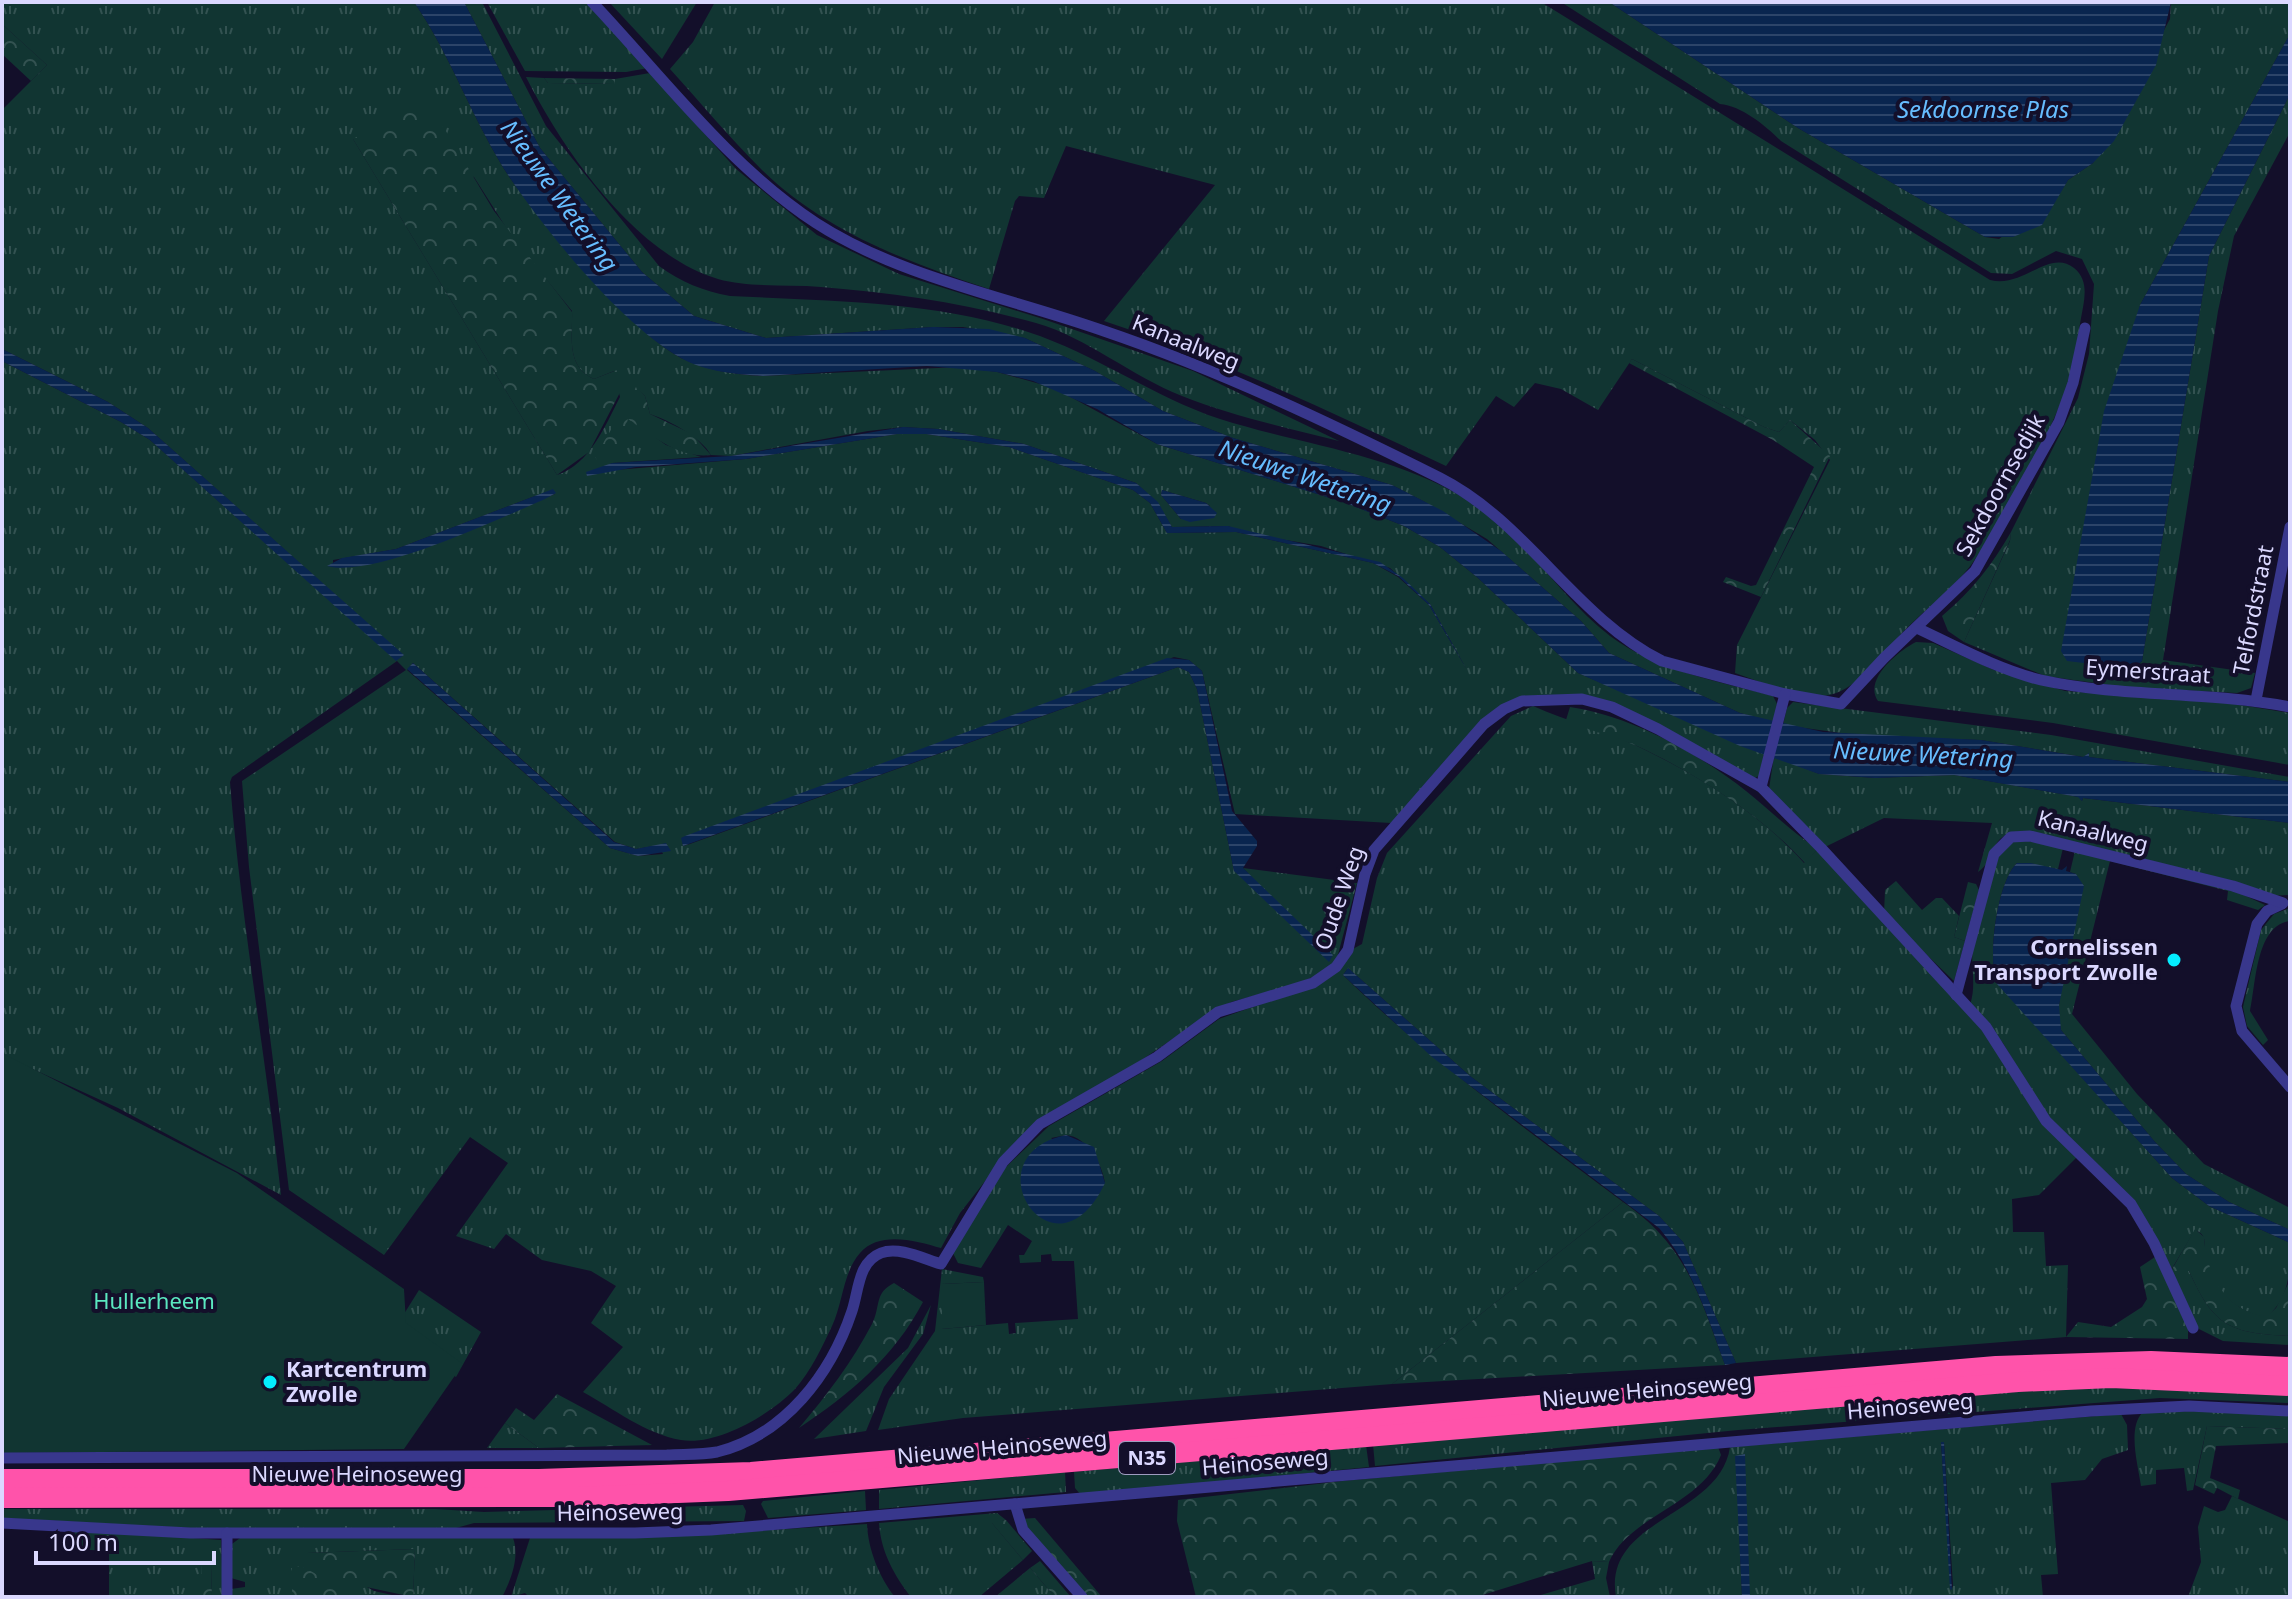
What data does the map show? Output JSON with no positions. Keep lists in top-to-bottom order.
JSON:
{
  "streets": {
    "highway": ["Nieuwe Heinoseweg", "N35"],
    "street": [
      "Kanaalweg",
      "Sekdoornsedijk",
      "Telfordstraat",
      "Eymerstraat",
      "Oude Weg",
      "Heinoseweg"
    ]
  },
  "crossings": [
    ["Kanaalweg", "Sekdoornsedijk"],
    ["Sekdoornsedijk", "Eymerstraat"],
    ["Telfordstraat", "Eymerstraat"]
  ],
  "water": ["Sekdoornse Plas", "Nieuwe Wetering"],
  "parks": ["Hullerheem"],
  "places": ["Cornelissen Transport Zwolle", "Kartcentrum Zwolle"],
  "scale_bar": "100 m"
}
